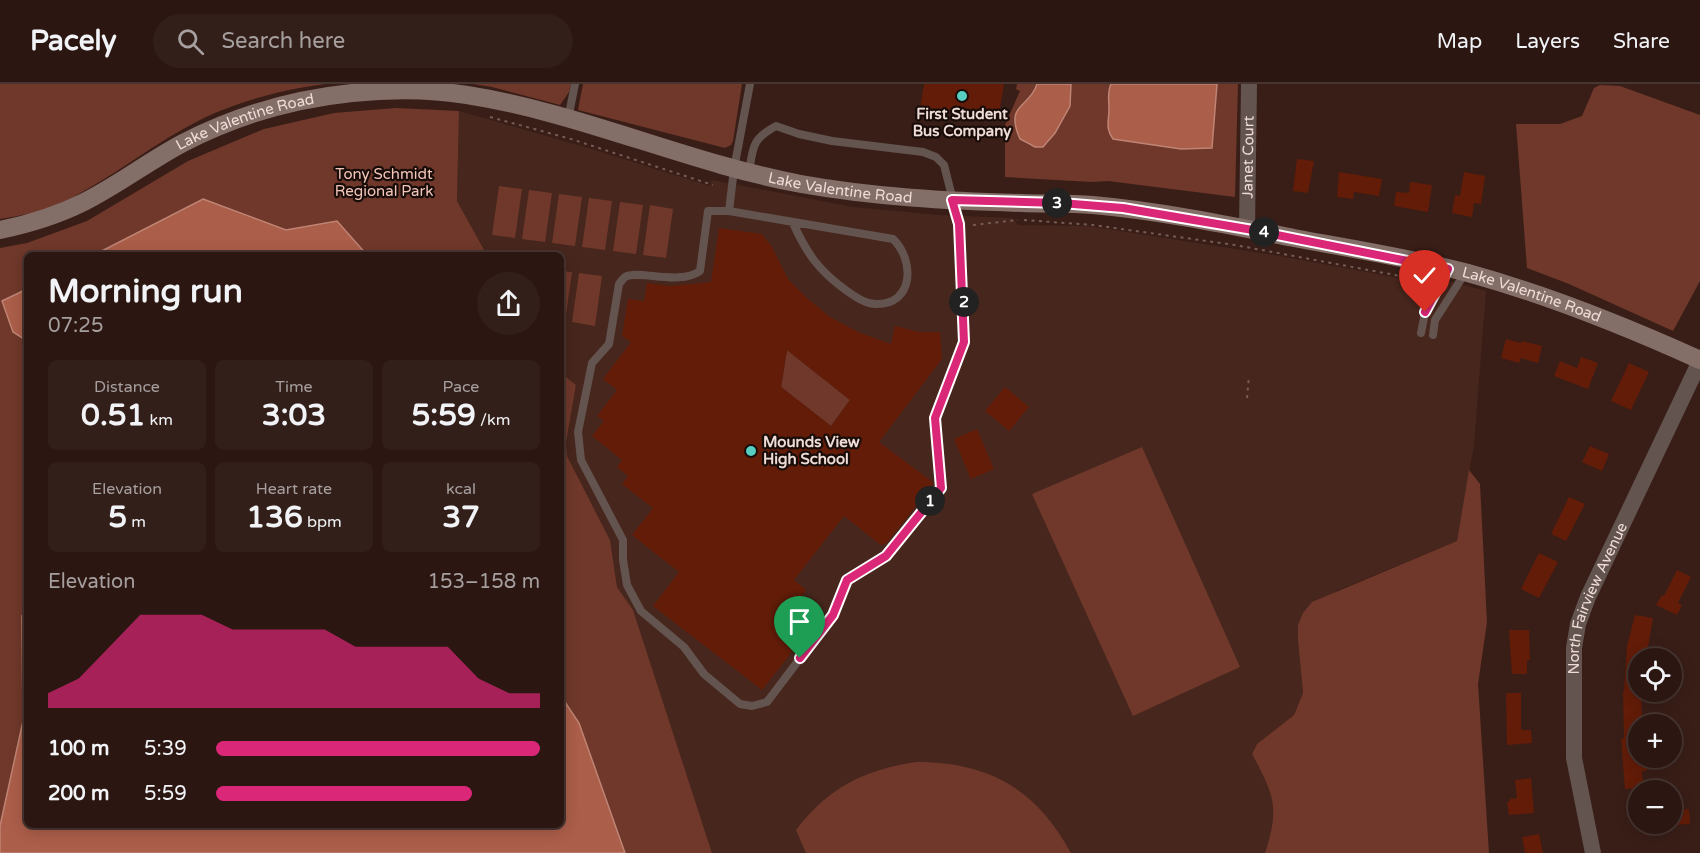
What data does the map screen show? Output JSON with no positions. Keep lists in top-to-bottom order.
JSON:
{
  "streets": {
    "street": ["Lake Valentine Road", "Janet Court", "North Fairview Avenue"]
  },
  "crossings": [
    ["Lake Valentine Road", "Janet Court"],
    ["Lake Valentine Road", "North Fairview Avenue"]
  ],
  "parks": ["Tony Schmidt Regional Park"],
  "places": ["First Student Bus Company", "Mounds View High School"],
  "page": {
    "header": "Pacely",
    "search": "Search here",
    "nav": ["Map", "Layers", "Share"],
    "pins": [
      "3",
      "4",
      "2",
      "1"
    ],
    "heading": ["Morning run", "07:25"],
    "stats": [
      ["Distance", "0.51 km"],
      ["Time", "3:03"],
      ["Pace", "5:59 /km"],
      ["Elevation", "5 m"],
      ["Heart rate", "136 bpm"],
      ["kcal", "37"]
    ],
    "chart": ["Elevation", "153–158 m"],
    "map_buttons": ["+", "−"],
    "list": [
      {
        "name": "100 m",
        "note": "5:39"
      },
      {
        "name": "200 m",
        "note": "5:59"
      }
    ]
  }
}
